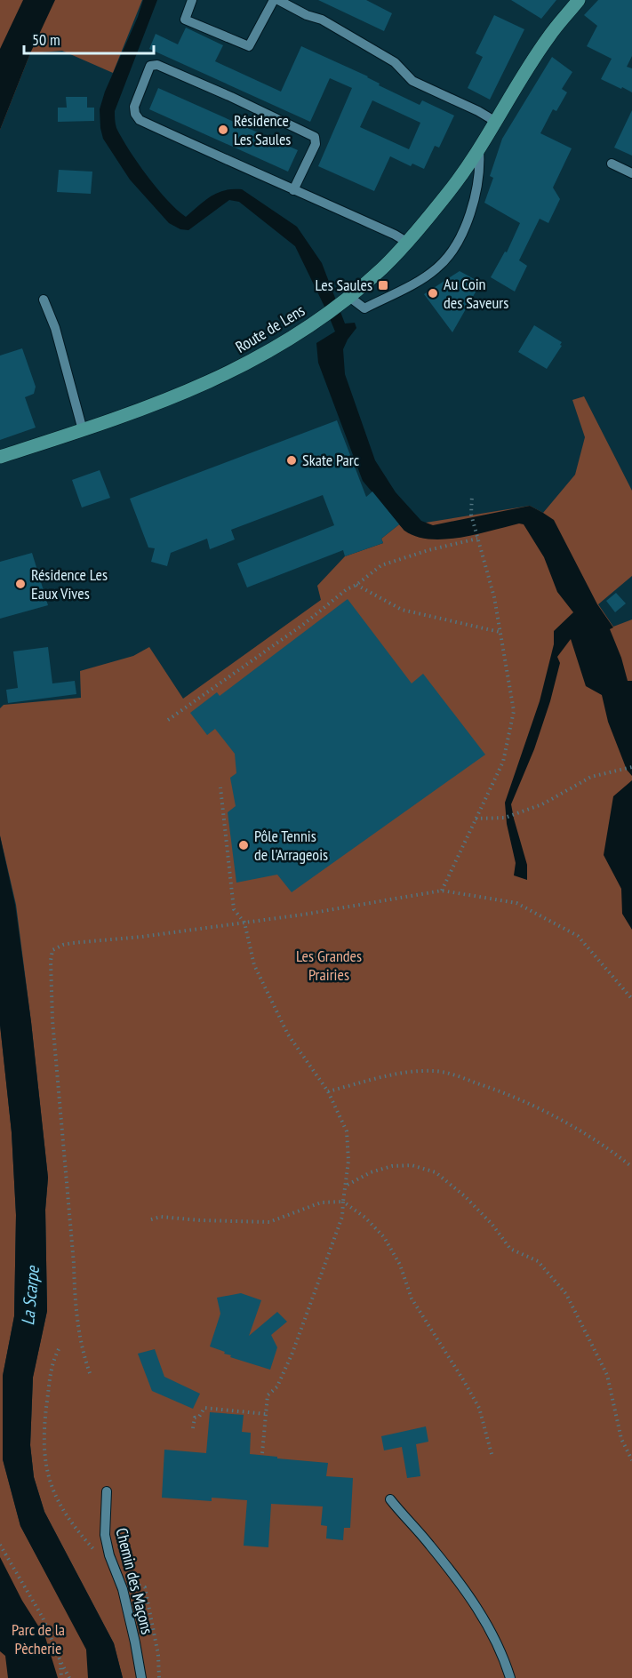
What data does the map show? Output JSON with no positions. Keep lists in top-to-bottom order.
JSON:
{
  "streets": {
    "main road": ["Route de Lens"],
    "lane": ["Chemin des Maçons"]
  },
  "water": ["La Scarpe"],
  "parks": ["Les Grandes Prairies", "Parc de la Pècherie"],
  "places": {
    "other": [
      "Résidence Les Saules",
      "Au Coin des Saveurs",
      "Skate Parc",
      "Résidence Les Eaux Vives",
      "Pôle Tennis de l'Arrageois"
    ],
    "transit": ["Les Saules"]
  },
  "scale_bar": "50 m"
}
